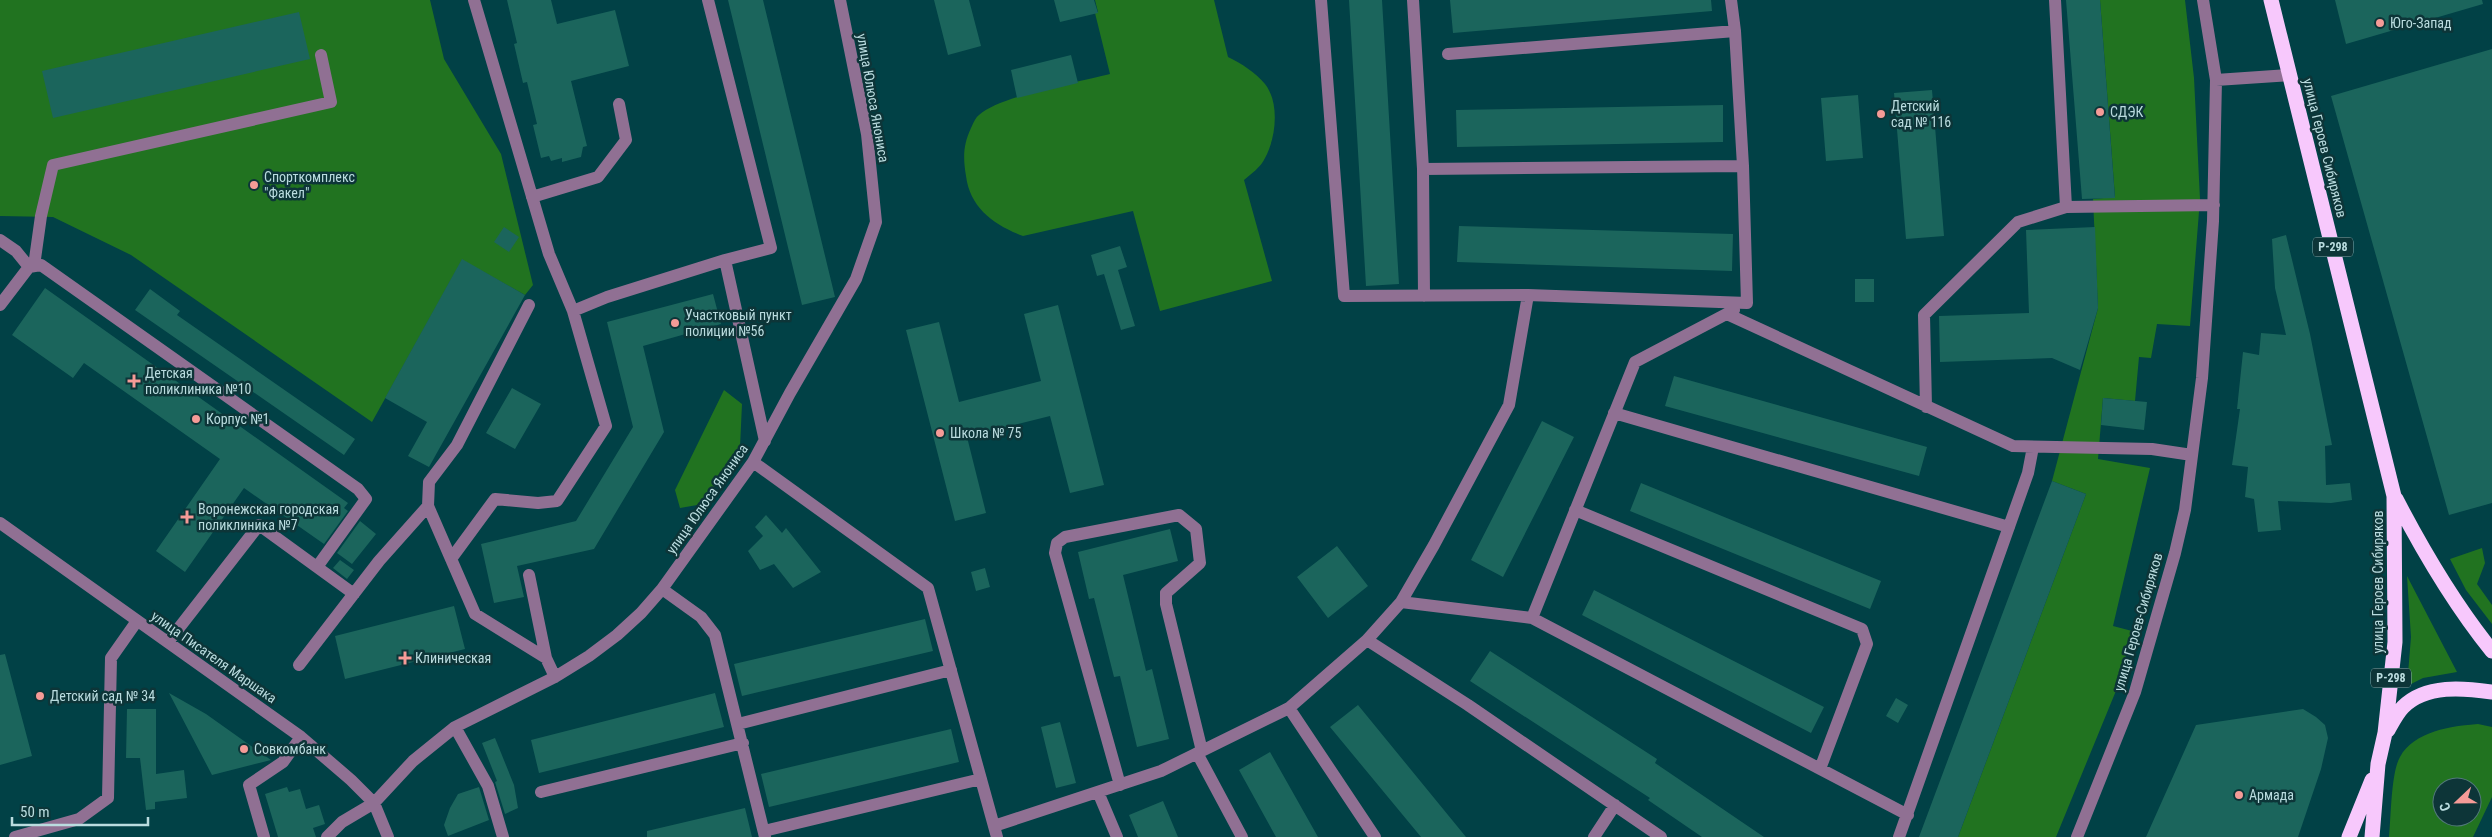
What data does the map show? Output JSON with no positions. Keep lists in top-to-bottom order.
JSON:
{
  "streets": {
    "highway": ["улица Героев Сибиряков", "Р-298"],
    "street": ["улица Юлюса Янониса", "улица Героев-Сибиряков", "улица Писателя Маршака"]
  },
  "crossings": [
    ["улица Юлюса Янониса", "улица Писателя Маршака"],
    ["улица Героев Сибиряков", "Р-298"]
  ],
  "places": {
    "other": [
      "Юго-Запад",
      "СДЭК",
      "Детский сад № 116",
      "Спорткомплекс \"Факел\"",
      "Участковый пункт полиции №56",
      "Корпус №1",
      "Школа № 75",
      "Детский сад № 34",
      "Совкомбанк",
      "Армада"
    ],
    "health": ["Детская поликлиника №10", "Воронежская городская поликлиника №7", "Клиническая"]
  },
  "scale_bar": "50 m",
  "north": "left"
}
